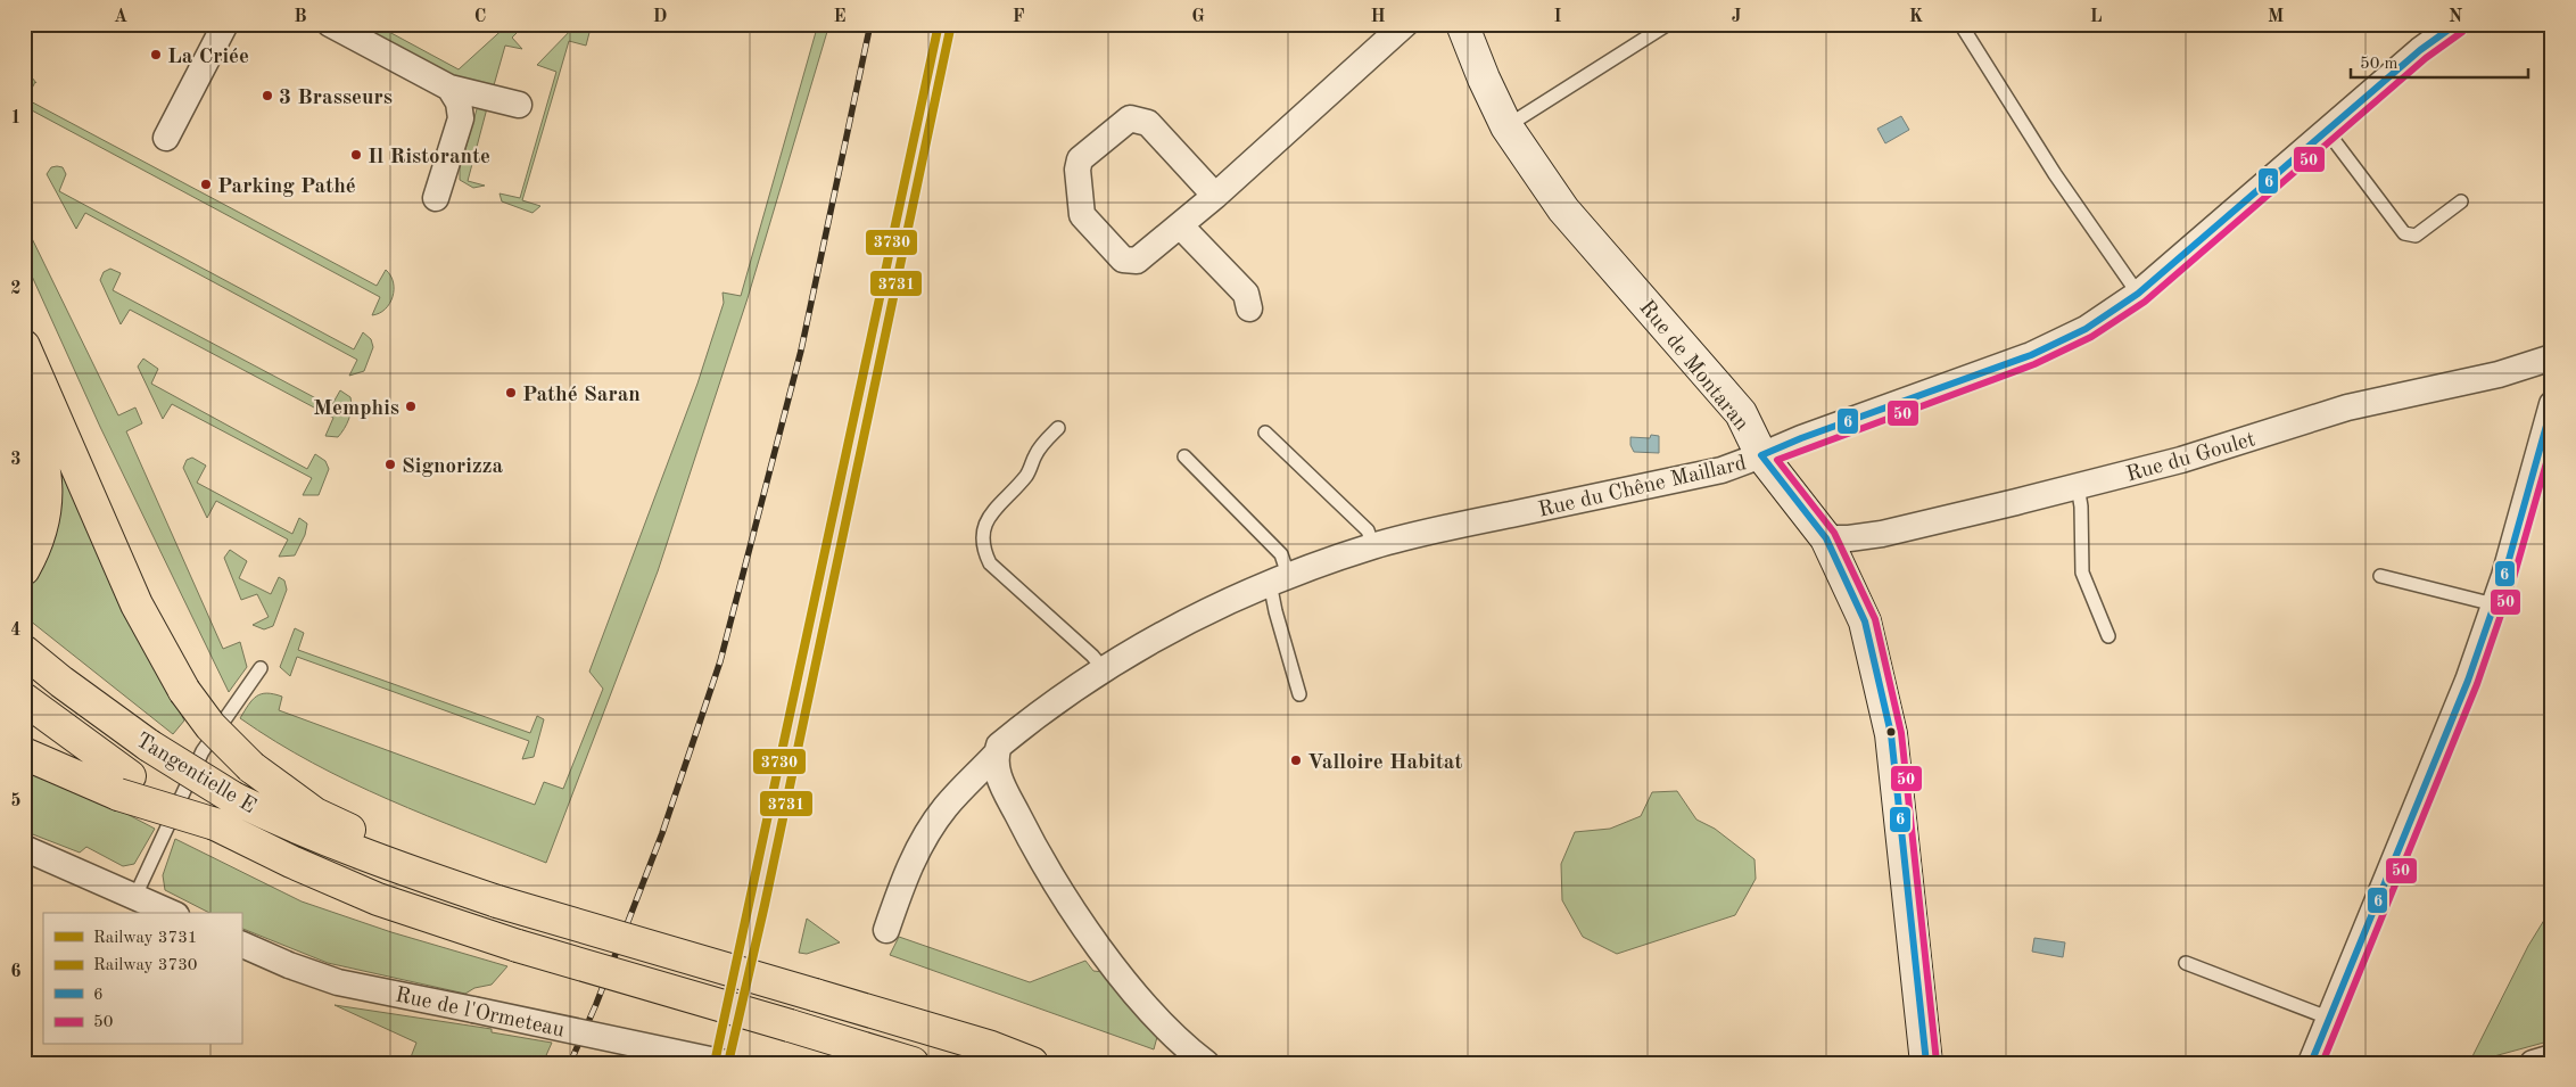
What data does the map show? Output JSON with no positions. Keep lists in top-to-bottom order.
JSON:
{
  "streets": {
    "main road": ["Tangentielle E"],
    "street": [
      "Rue de Montaran",
      "Rue du Goulet",
      "Rue du Chêne Maillard",
      "Rue de l'Ormeteau"
    ]
  },
  "crossings": [
    ["Rue de Montaran", "Rue du Goulet"],
    ["Rue de Montaran", "Rue du Chêne Maillard"]
  ],
  "places": [
    "La Criée",
    "3 Brasseurs",
    "Il Ristorante",
    "Parking Pathé",
    "Pathé Saran",
    "Memphis",
    "Signorizza",
    "Valloire Habitat"
  ],
  "lines": [
    "rail line 3731",
    "rail line 3730",
    "transit line 6",
    "transit line 50"
  ],
  "legend": [
    "Railway 3731",
    "Railway 3730",
    "6",
    "50"
  ],
  "scale_bar": "50 m",
  "grid": {
    "columns": [
      "A",
      "B",
      "C",
      "D",
      "E",
      "F",
      "G",
      "H",
      "I",
      "J",
      "K",
      "L",
      "M",
      "N"
    ],
    "rows": [
      "1",
      "2",
      "3",
      "4",
      "5",
      "6"
    ]
  }
}
